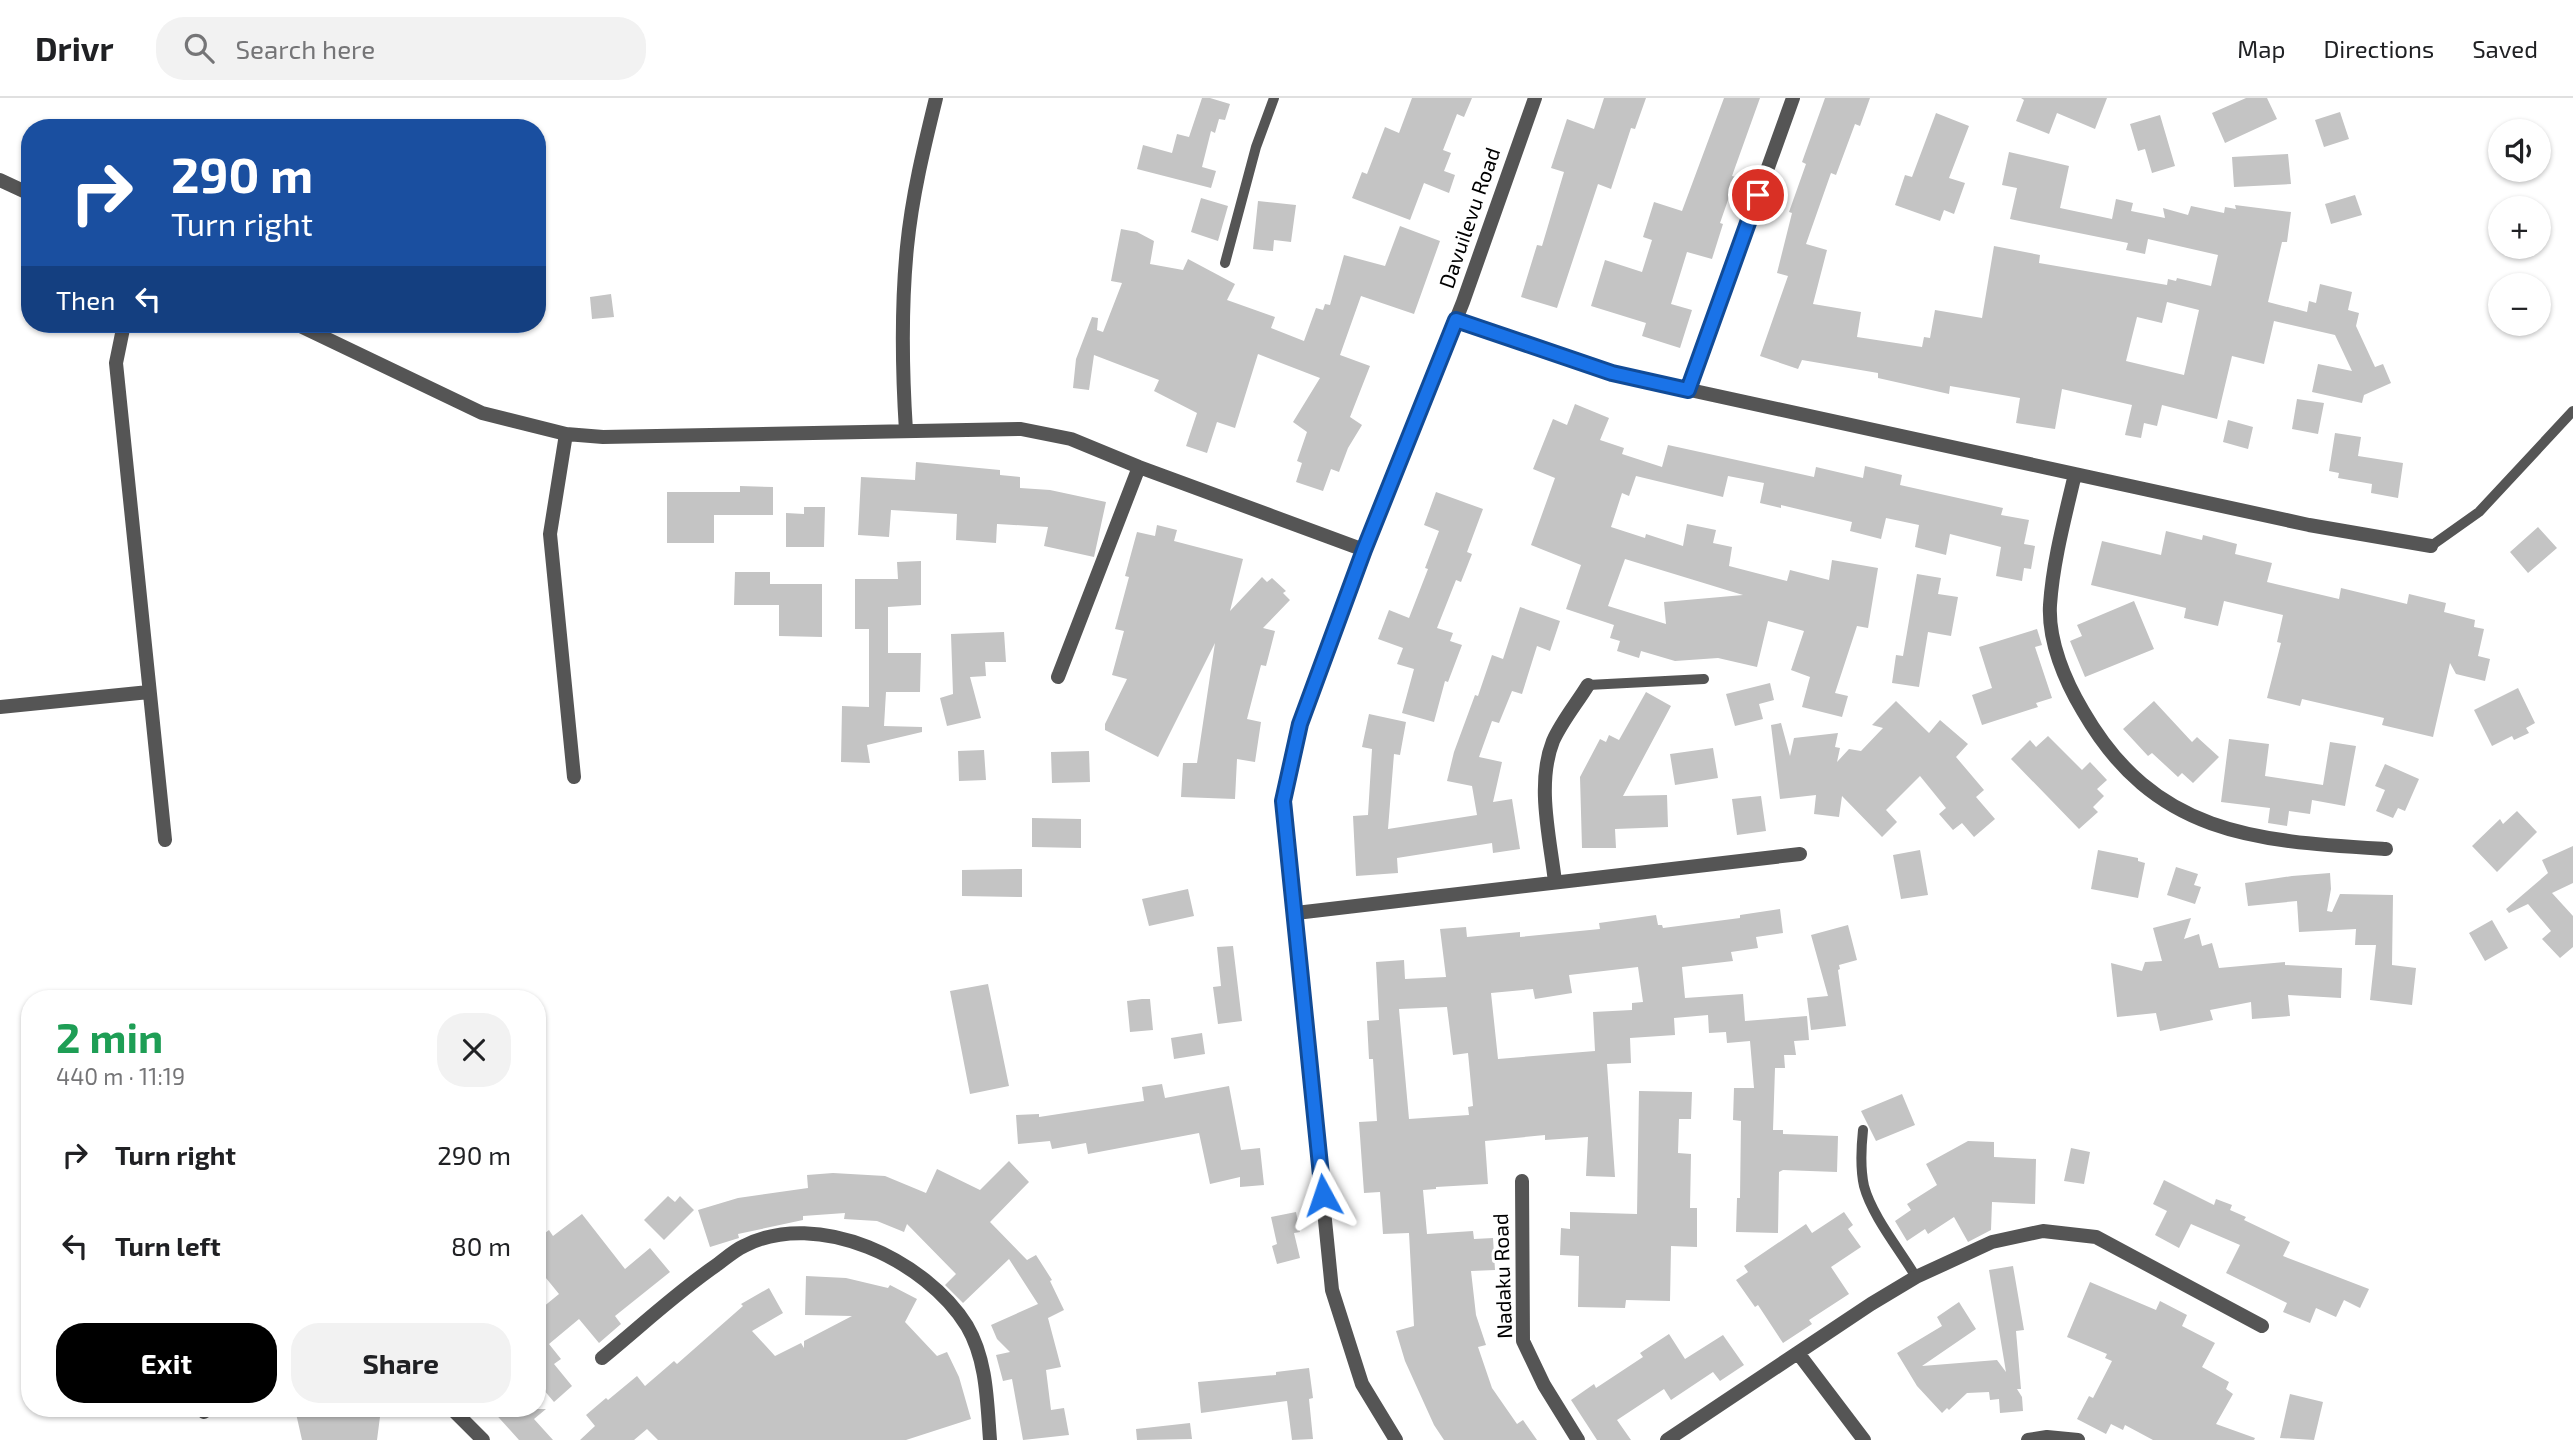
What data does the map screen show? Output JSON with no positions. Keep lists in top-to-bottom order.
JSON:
{
  "streets": {
    "street": ["Davuilevu Road", "Nadaku Road"]
  },
  "page": {
    "header": "Drivr",
    "search": "Search here",
    "nav": ["Map", "Directions", "Saved"],
    "map_buttons": ["+", "−"],
    "turn": ["290 m", "Turn right"],
    "then": "Then",
    "heading": ["2 min", "440 m · 11:19"],
    "list": [
      {
        "name": "Turn right",
        "value": "290 m"
      },
      {
        "name": "Turn left",
        "value": "80 m"
      }
    ],
    "buttons": ["Exit", "Share"]
  }
}
